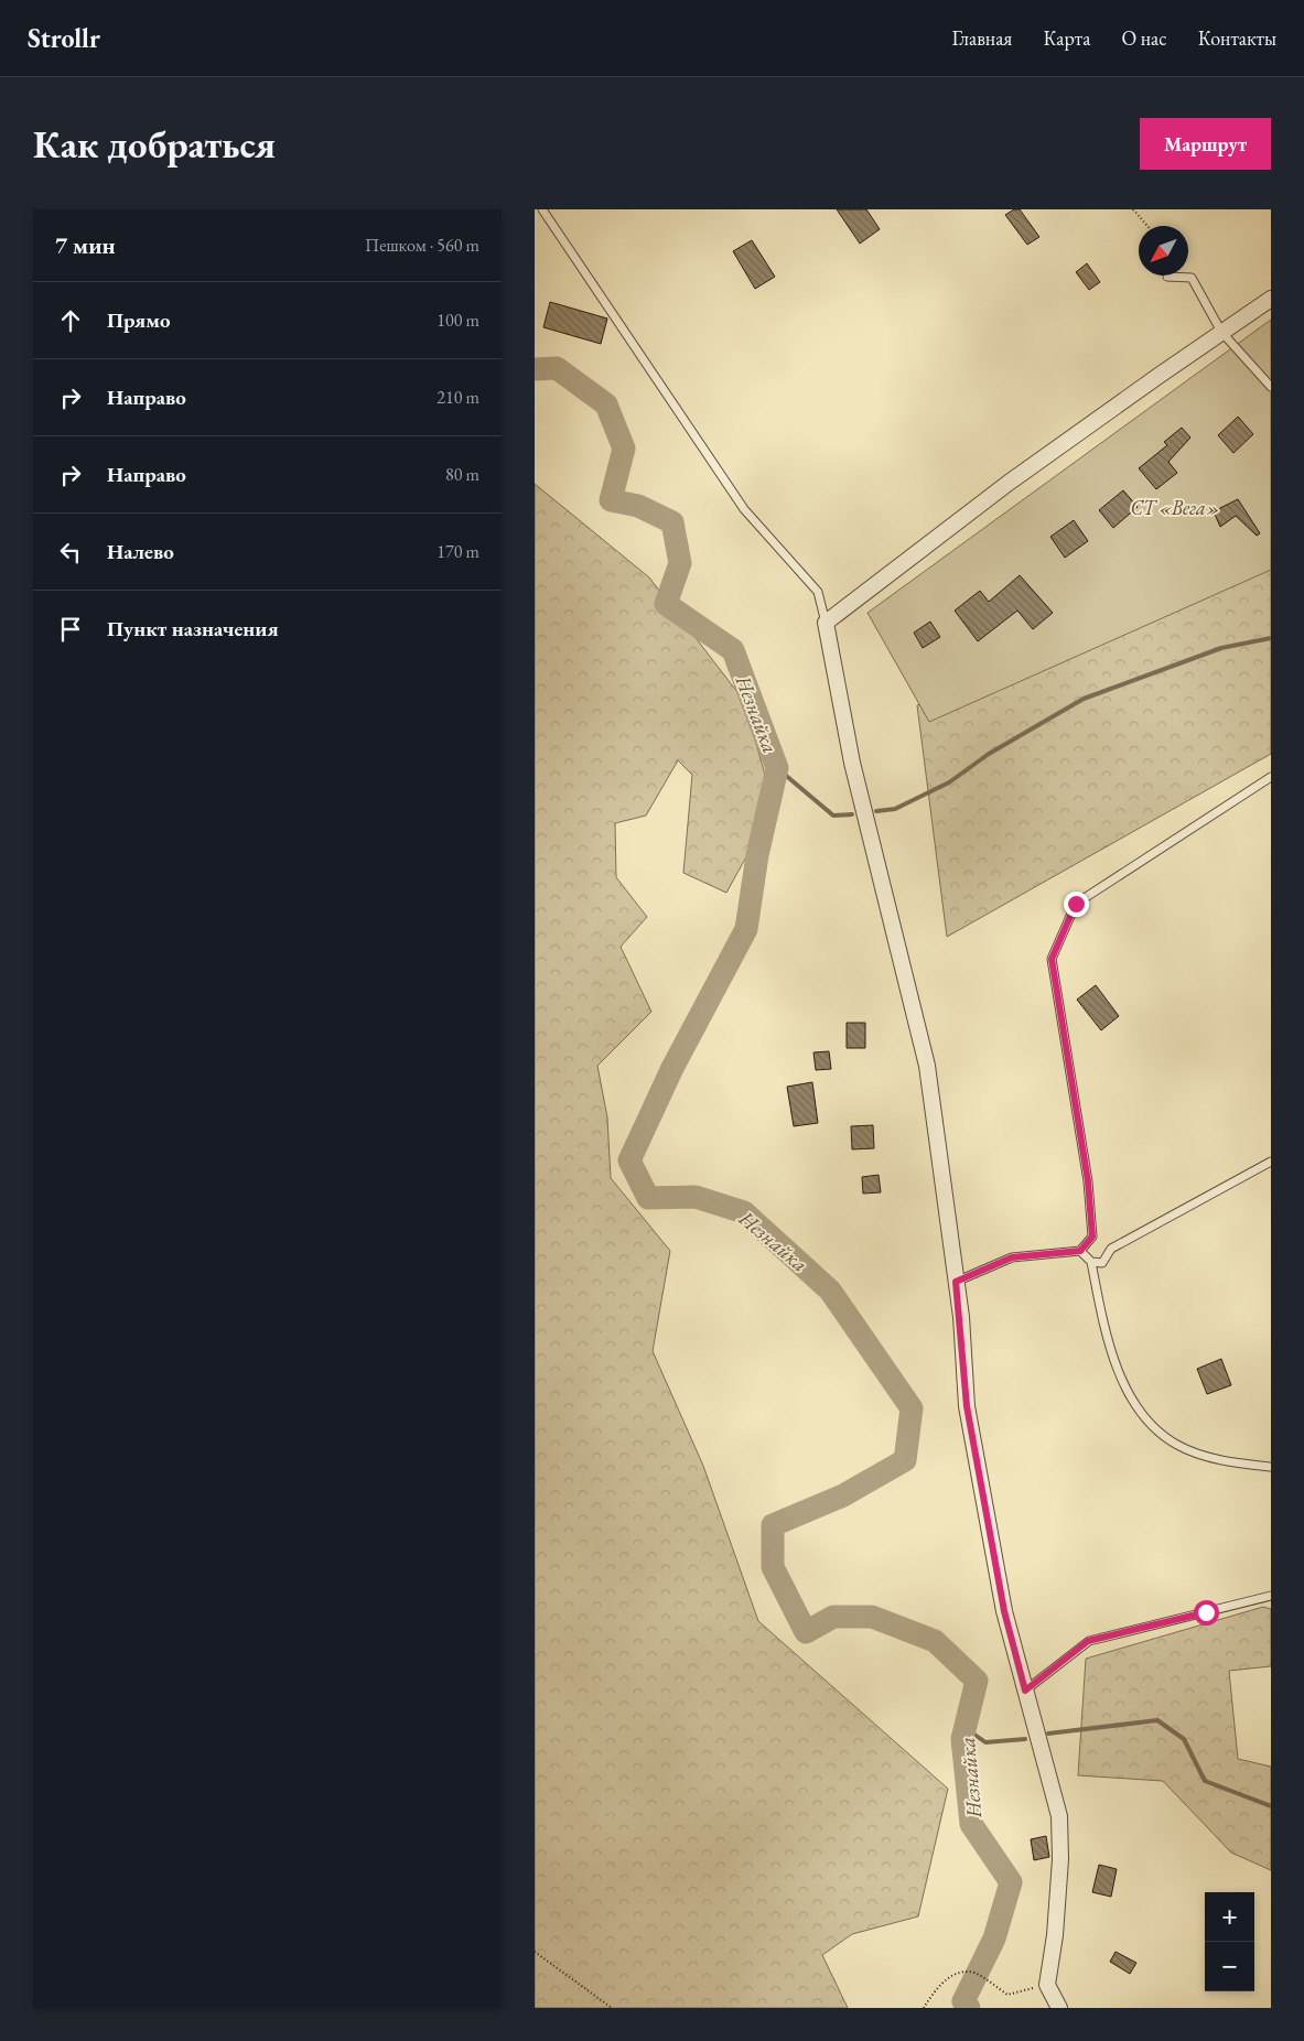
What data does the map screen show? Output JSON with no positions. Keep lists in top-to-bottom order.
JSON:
{
  "water": ["Незнайка"],
  "parks": ["СТ «Вега»"],
  "north": "bottom left",
  "page": {
    "header": "Strollr",
    "nav": [
      "Главная",
      "Карта",
      "О нас",
      "Контакты"
    ],
    "buttons": "Маршрут",
    "title": "Как добраться",
    "heading": ["7 мин", "Пешком · 560 m"],
    "list": [
      ["Прямо", "100 m"],
      ["Направо", "210 m"],
      ["Направо", "80 m"],
      ["Налево", "170 m"],
      "Пункт назначения"
    ],
    "map_buttons": ["+", "−"]
  }
}
